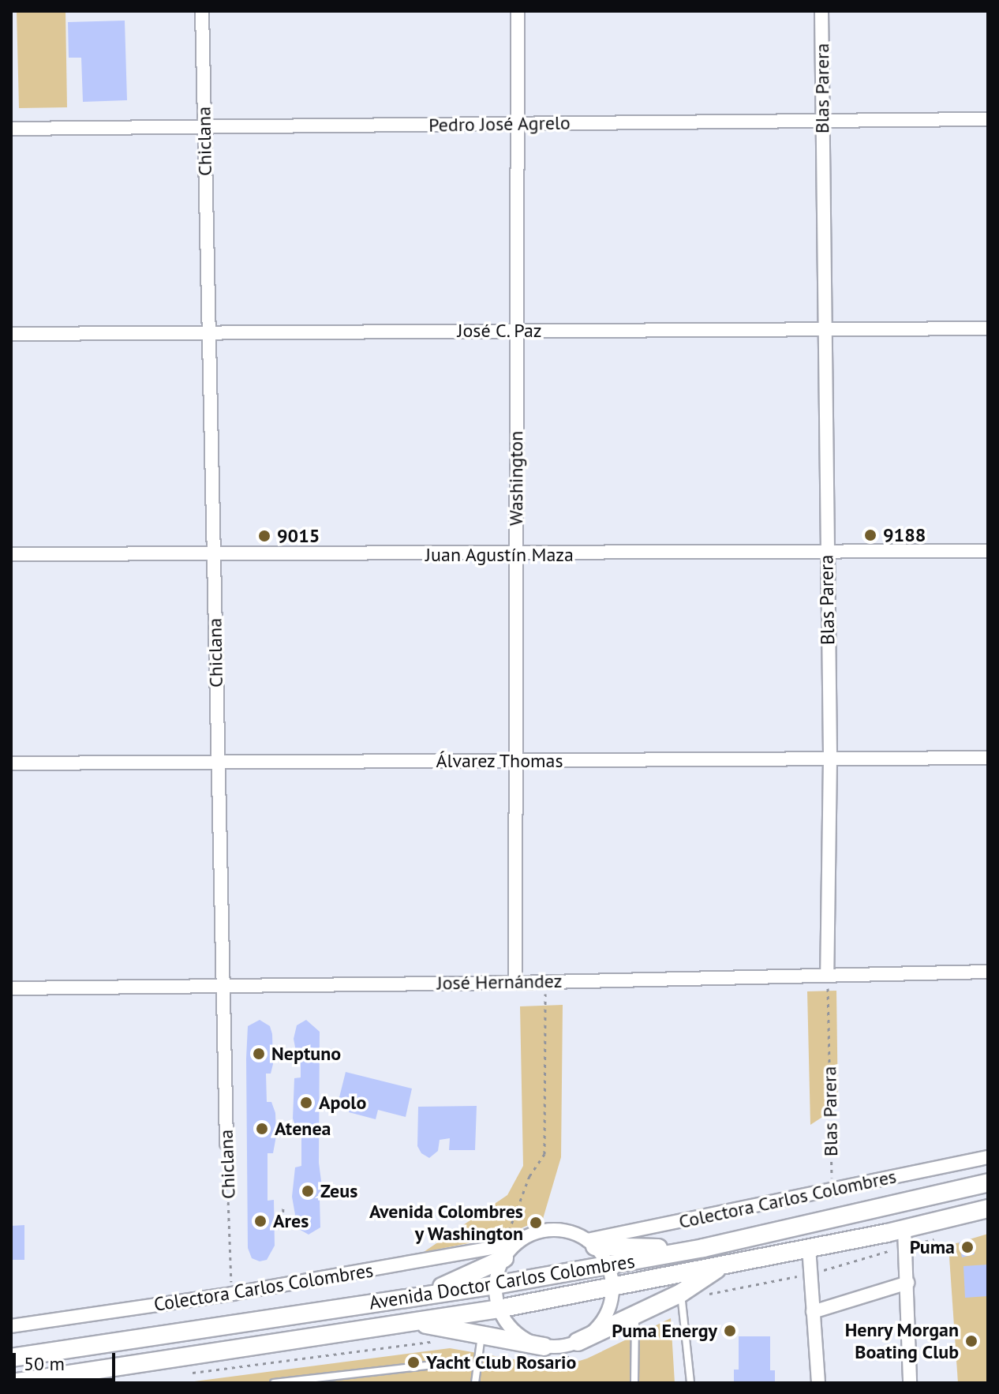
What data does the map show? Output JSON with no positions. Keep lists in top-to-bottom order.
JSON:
{
  "streets": {
    "main road": ["Avenida Doctor Carlos Colombres"],
    "street": [
      "Blas Parera",
      "Pedro José Agrelo",
      "Chiclana",
      "José C. Paz",
      "Washington",
      "Juan Agustín Maza",
      "Álvarez Thomas",
      "José Hernández",
      "Colectora Carlos Colombres"
    ]
  },
  "crossings": [
    ["Blas Parera", "Pedro José Agrelo"],
    ["Blas Parera", "José C. Paz"],
    ["Blas Parera", "Juan Agustín Maza"],
    ["Blas Parera", "Álvarez Thomas"],
    ["Blas Parera", "José Hernández"],
    ["Blas Parera", "Colectora Carlos Colombres"],
    ["Pedro José Agrelo", "Chiclana"],
    ["Pedro José Agrelo", "Washington"],
    ["Chiclana", "José C. Paz"],
    ["Chiclana", "Juan Agustín Maza"],
    ["Chiclana", "Álvarez Thomas"],
    ["Chiclana", "José Hernández"],
    ["Chiclana", "Colectora Carlos Colombres"],
    ["José C. Paz", "Washington"],
    ["Washington", "Juan Agustín Maza"],
    ["Washington", "Álvarez Thomas"],
    ["Washington", "José Hernández"]
  ],
  "places": [
    "9188",
    "9015",
    "Neptuno",
    "Apolo",
    "Atenea",
    "Zeus",
    "Ares",
    "Avenida Colombres y Washington",
    "Puma",
    "Puma Energy",
    "Henry Morgan Boating Club",
    "Yacht Club Rosario"
  ],
  "scale_bar": "50 m"
}
